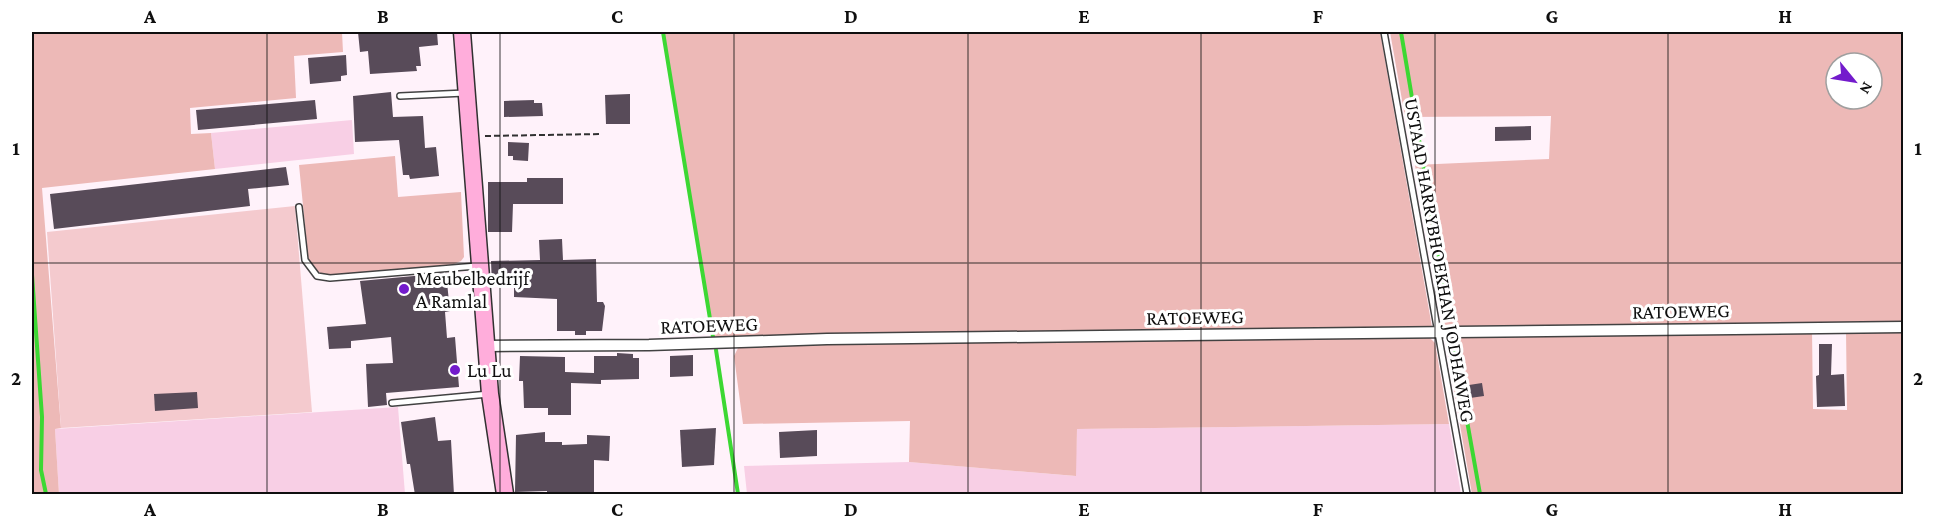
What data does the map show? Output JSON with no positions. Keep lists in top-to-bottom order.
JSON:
{
  "streets": {
    "street": ["RATOEWEG"],
    "lane": ["USTAAD HARRYBHOEKHAN JODHAWEG"]
  },
  "crossings": [
    ["USTAAD HARRYBHOEKHAN JODHAWEG", "RATOEWEG"]
  ],
  "places": ["Meubelbedrijf A Ramlal", "Lu Lu"],
  "north": "bottom right",
  "grid": {
    "columns": [
      "A",
      "B",
      "C",
      "D",
      "E",
      "F",
      "G",
      "H"
    ],
    "rows": ["1", "2"]
  }
}
